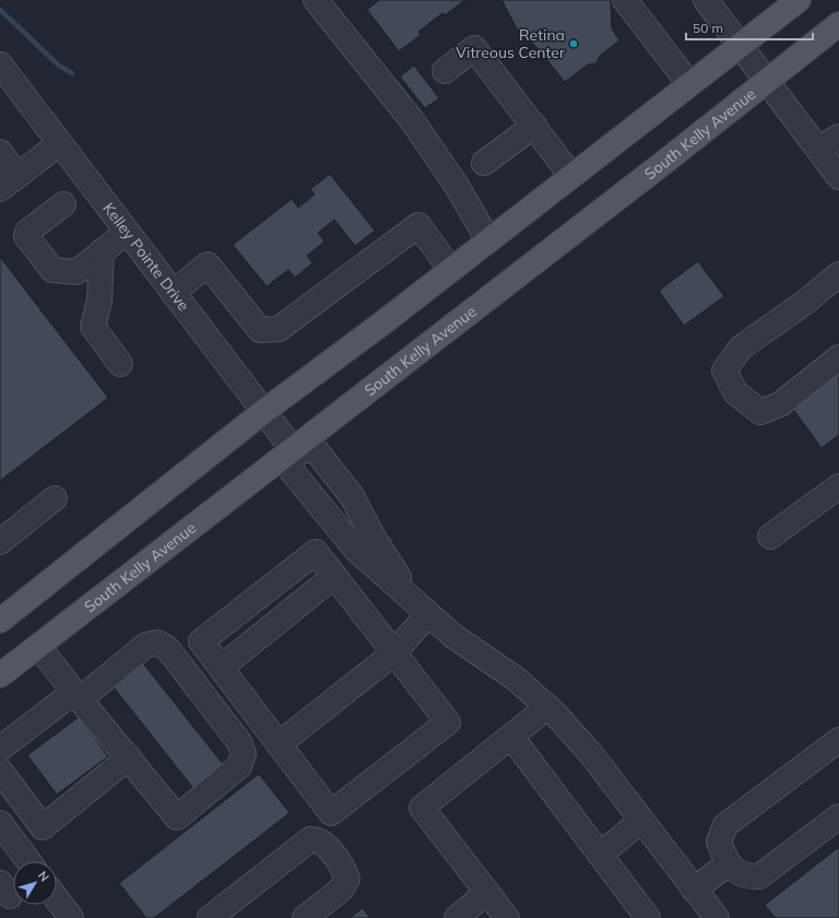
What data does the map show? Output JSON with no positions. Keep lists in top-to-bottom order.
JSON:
{
  "streets": {
    "main road": ["South Kelly Avenue"],
    "street": ["Kelley Pointe Drive"]
  },
  "crossings": [
    ["South Kelly Avenue", "Kelley Pointe Drive"]
  ],
  "places": ["Retina Vitreous Center"],
  "scale_bar": "50 m",
  "north": "top right"
}
